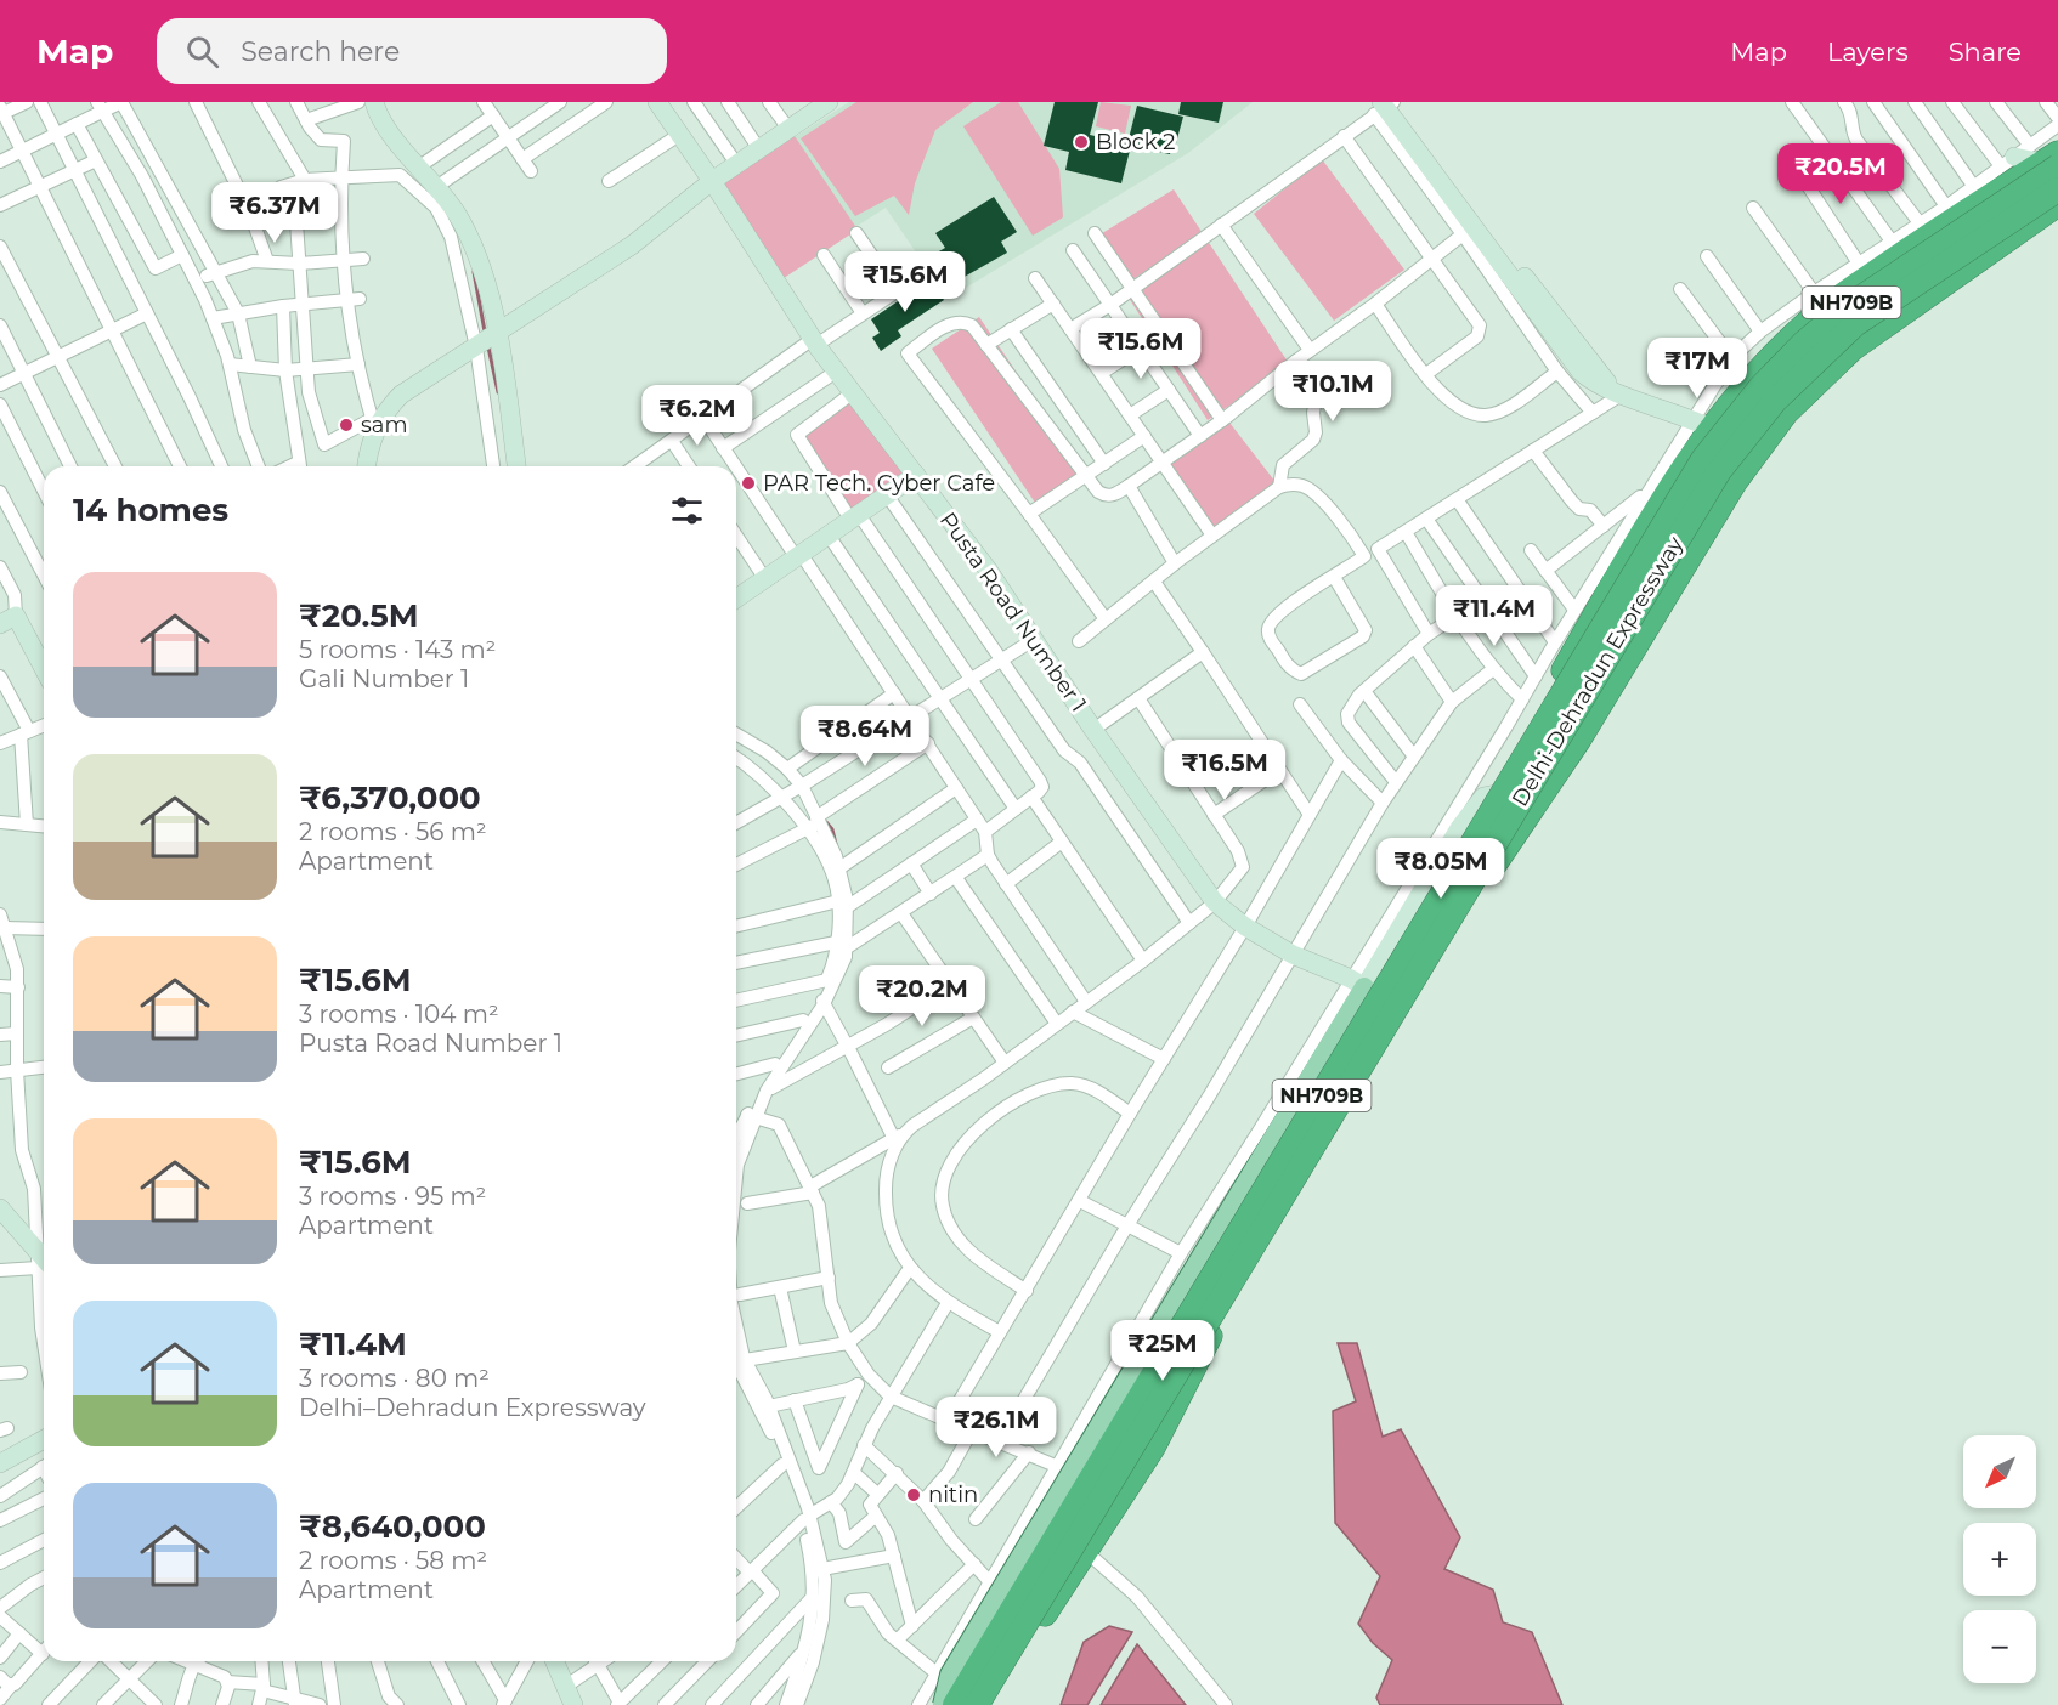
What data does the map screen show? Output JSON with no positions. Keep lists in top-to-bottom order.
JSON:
{
  "streets": {
    "highway": ["NH709B", "Delhi-Dehradun Expressway"],
    "street": ["Pusta Road Number 1"]
  },
  "places": [
    "Block 2",
    "sam",
    "PAR Tech. Cyber Cafe",
    "nitin"
  ],
  "north": "bottom left",
  "page": {
    "header": "Map",
    "search": "Search here",
    "nav": ["Map", "Layers", "Share"],
    "price": [
      "₹20.5M",
      "₹6.37M",
      "₹15.6M",
      "₹15.6M",
      "₹17M",
      "₹10.1M",
      "₹6.2M",
      "₹11.4M",
      "₹8.64M",
      "₹16.5M",
      "₹8.05M",
      "₹20.2M",
      "₹25M",
      "₹26.1M"
    ],
    "heading": "14 homes",
    "list": [
      {
        "name": "₹20.5M",
        "note": "5 rooms · 143 m² · Gali Number 1"
      },
      {
        "name": "₹6,370,000",
        "note": "2 rooms · 56 m² · Apartment"
      },
      {
        "name": "₹15.6M",
        "note": "3 rooms · 104 m² · Pusta Road Number 1"
      },
      {
        "name": "₹15.6M",
        "note": "3 rooms · 95 m² · Apartment"
      },
      {
        "name": "₹11.4M",
        "note": "3 rooms · 80 m² · Delhi–Dehradun Expressway"
      },
      {
        "name": "₹8,640,000",
        "note": "2 rooms · 58 m² · Apartment"
      }
    ],
    "map_buttons": ["+", "−"]
  }
}
